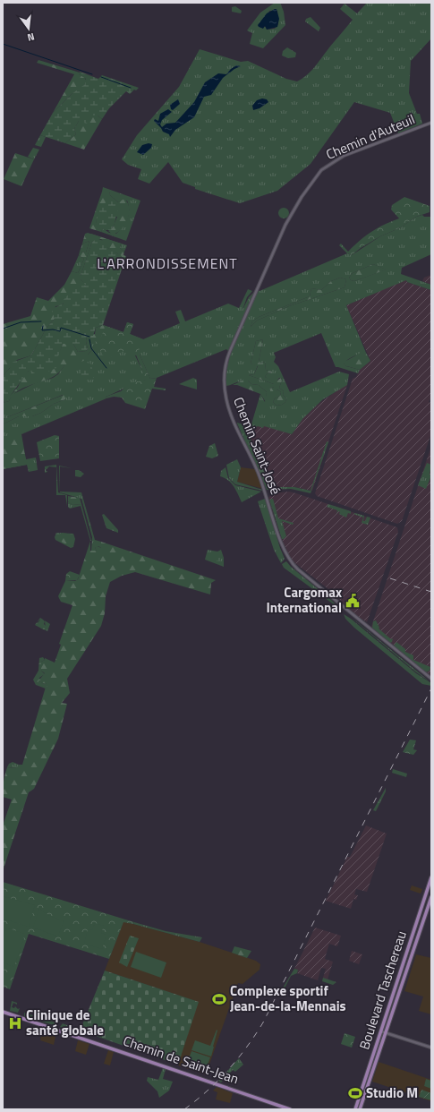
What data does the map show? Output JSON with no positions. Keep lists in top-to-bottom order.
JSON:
{
  "streets": {
    "main road": ["Boulevard Taschereau", "Chemin de Saint-Jean"],
    "street": ["Chemin d'Auteuil", "Chemin Saint-José"]
  },
  "crossings": [
    ["Chemin d'Auteuil", "Chemin Saint-José"]
  ],
  "districts": ["L'ARRONDISSEMENT"],
  "places": {
    "public building": ["Cargomax International"],
    "sports": ["Complexe sportif Jean-de-la-Mennais", "Studio M"],
    "hospital": ["Clinique de santé globale"]
  },
  "north": "bottom"
}
